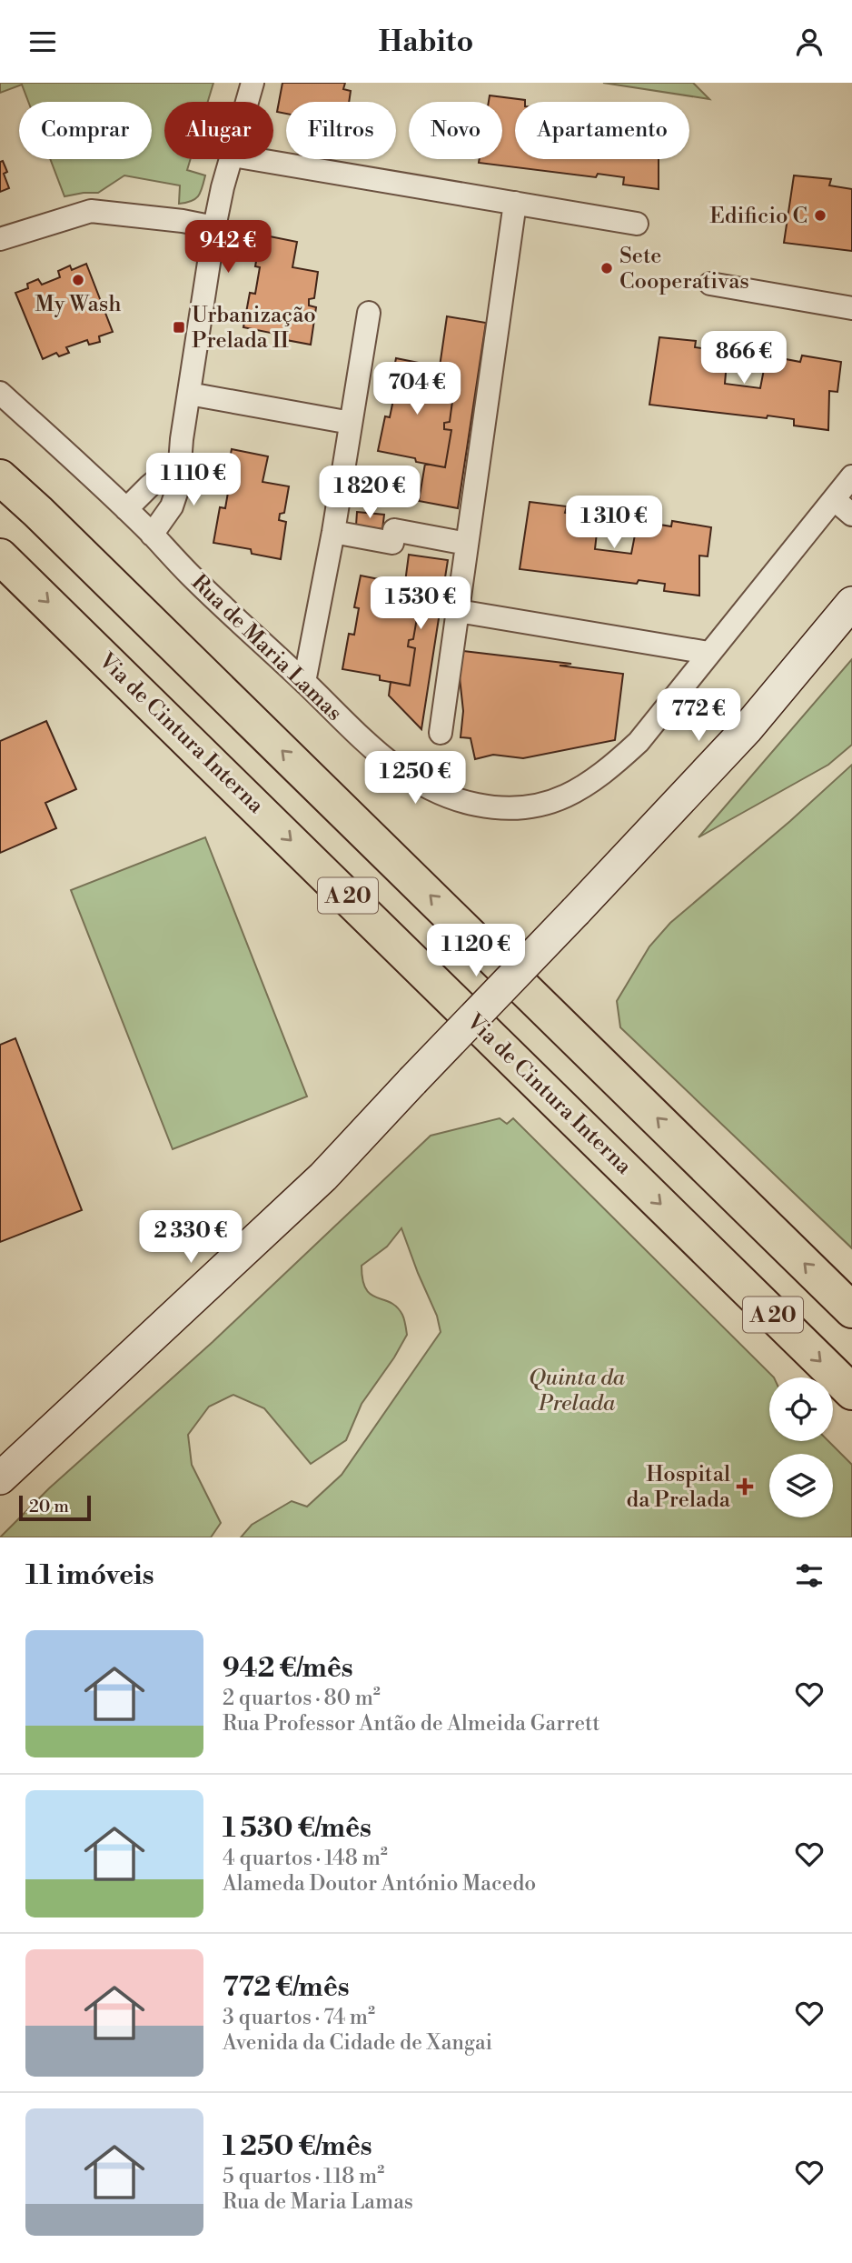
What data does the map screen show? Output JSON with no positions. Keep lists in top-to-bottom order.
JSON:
{
  "streets": {
    "highway": ["Via de Cintura Interna", "A 20"],
    "street": ["Rua de Maria Lamas"]
  },
  "parks": ["Quinta da Prelada"],
  "places": {
    "other": ["Edificio C", "Sete Cooperativas", "My Wash"],
    "transit": ["Urbanização Prelada II"],
    "health": ["Hospital da Prelada"]
  },
  "scale_bar": "20 m",
  "page": {
    "header": "Habito",
    "chip": [
      "Comprar",
      "Alugar",
      "Filtros",
      "Novo",
      "Apartamento"
    ],
    "price": [
      "942 €",
      "866 €",
      "704 €",
      "1 110 €",
      "1 820 €",
      "1 310 €",
      "1 530 €",
      "772 €",
      "1 250 €",
      "1 120 €",
      "2 330 €"
    ],
    "scale": "20 m",
    "heading": "11 imóveis",
    "list": [
      {
        "name": "942 €/mês",
        "note": "2 quartos · 80 m² · Rua Professor Antão de Almeida Garrett"
      },
      {
        "name": "1 530 €/mês",
        "note": "4 quartos · 148 m² · Alameda Doutor António Macedo"
      },
      {
        "name": "772 €/mês",
        "note": "3 quartos · 74 m² · Avenida da Cidade de Xangai"
      },
      {
        "name": "1 250 €/mês",
        "note": "5 quartos · 118 m² · Rua de Maria Lamas"
      }
    ]
  }
}
